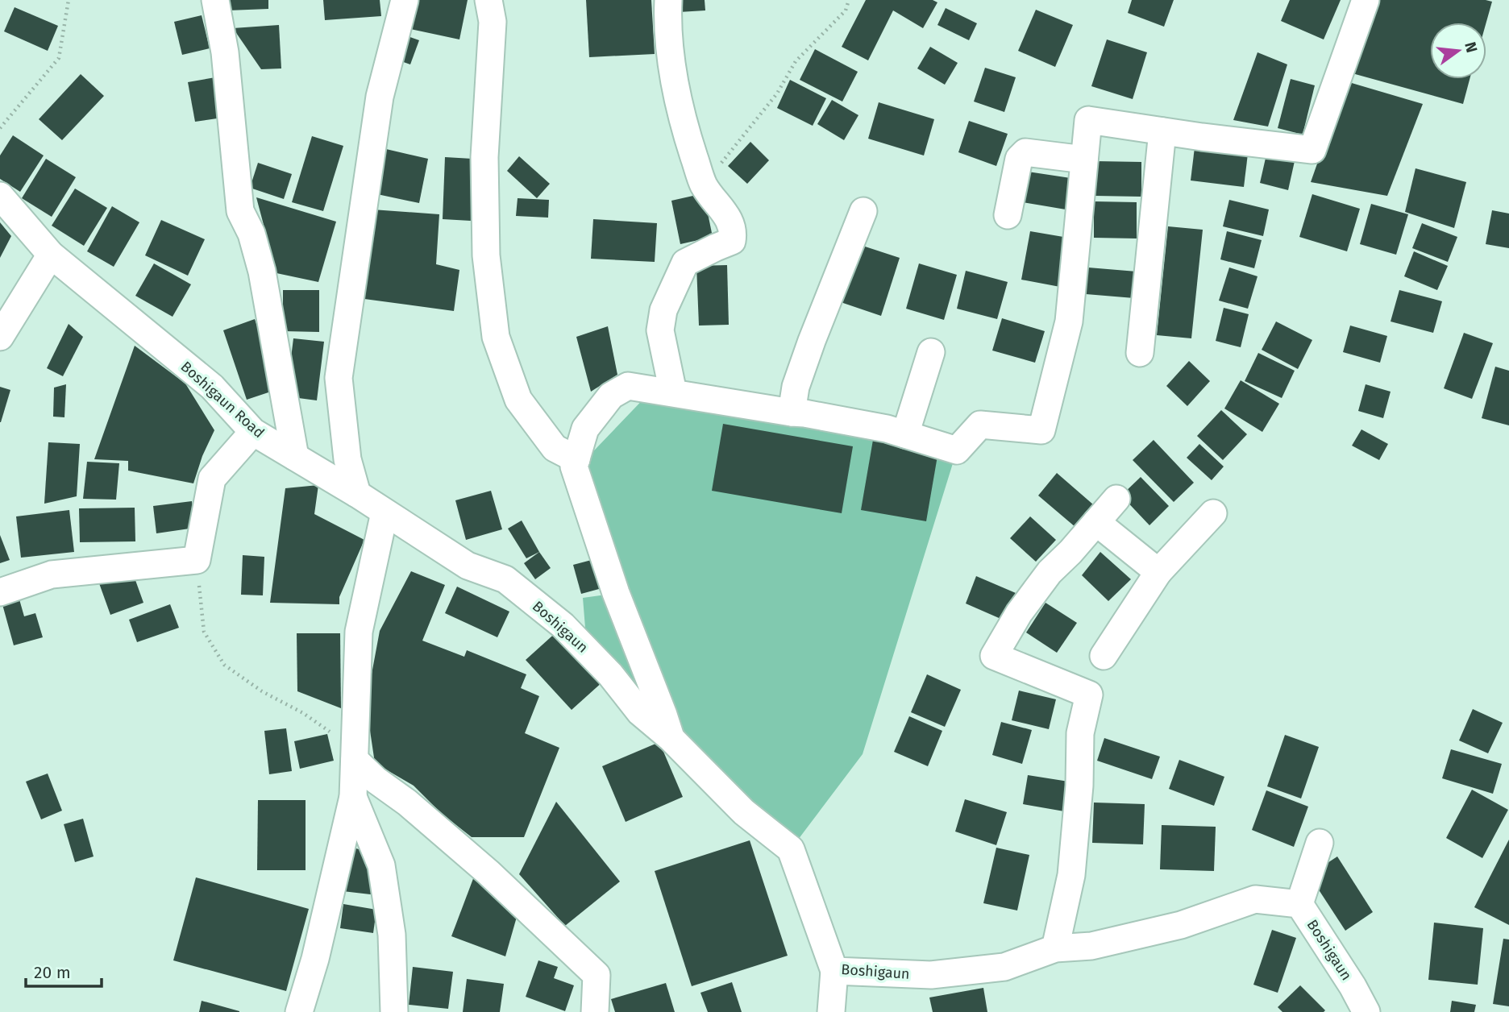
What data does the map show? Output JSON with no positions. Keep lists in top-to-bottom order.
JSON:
{
  "streets": {
    "street": ["Boshigaun Road", "Boshigaun"]
  },
  "crossings": [
    ["Boshigaun Road", "Boshigaun"]
  ],
  "scale_bar": "20 m",
  "north": "right"
}
